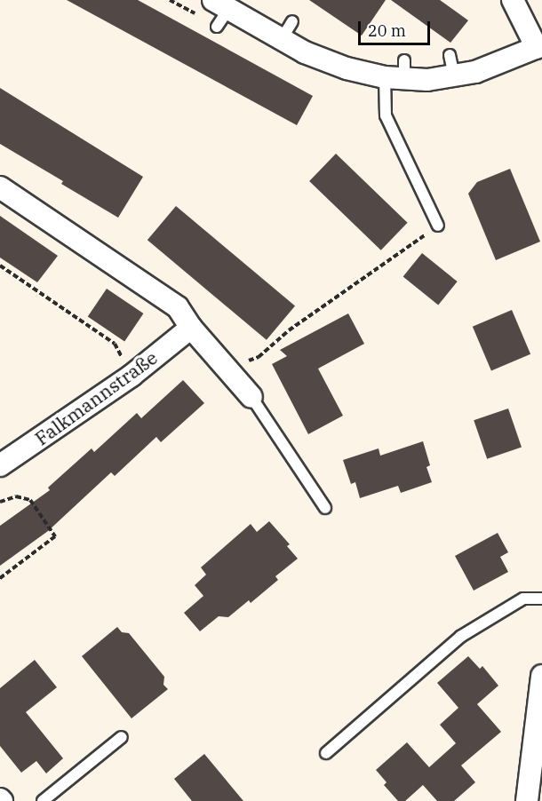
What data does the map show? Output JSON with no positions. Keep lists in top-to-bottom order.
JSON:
{
  "streets": {
    "street": ["Falkmannstraße"]
  },
  "scale_bar": "20 m"
}
